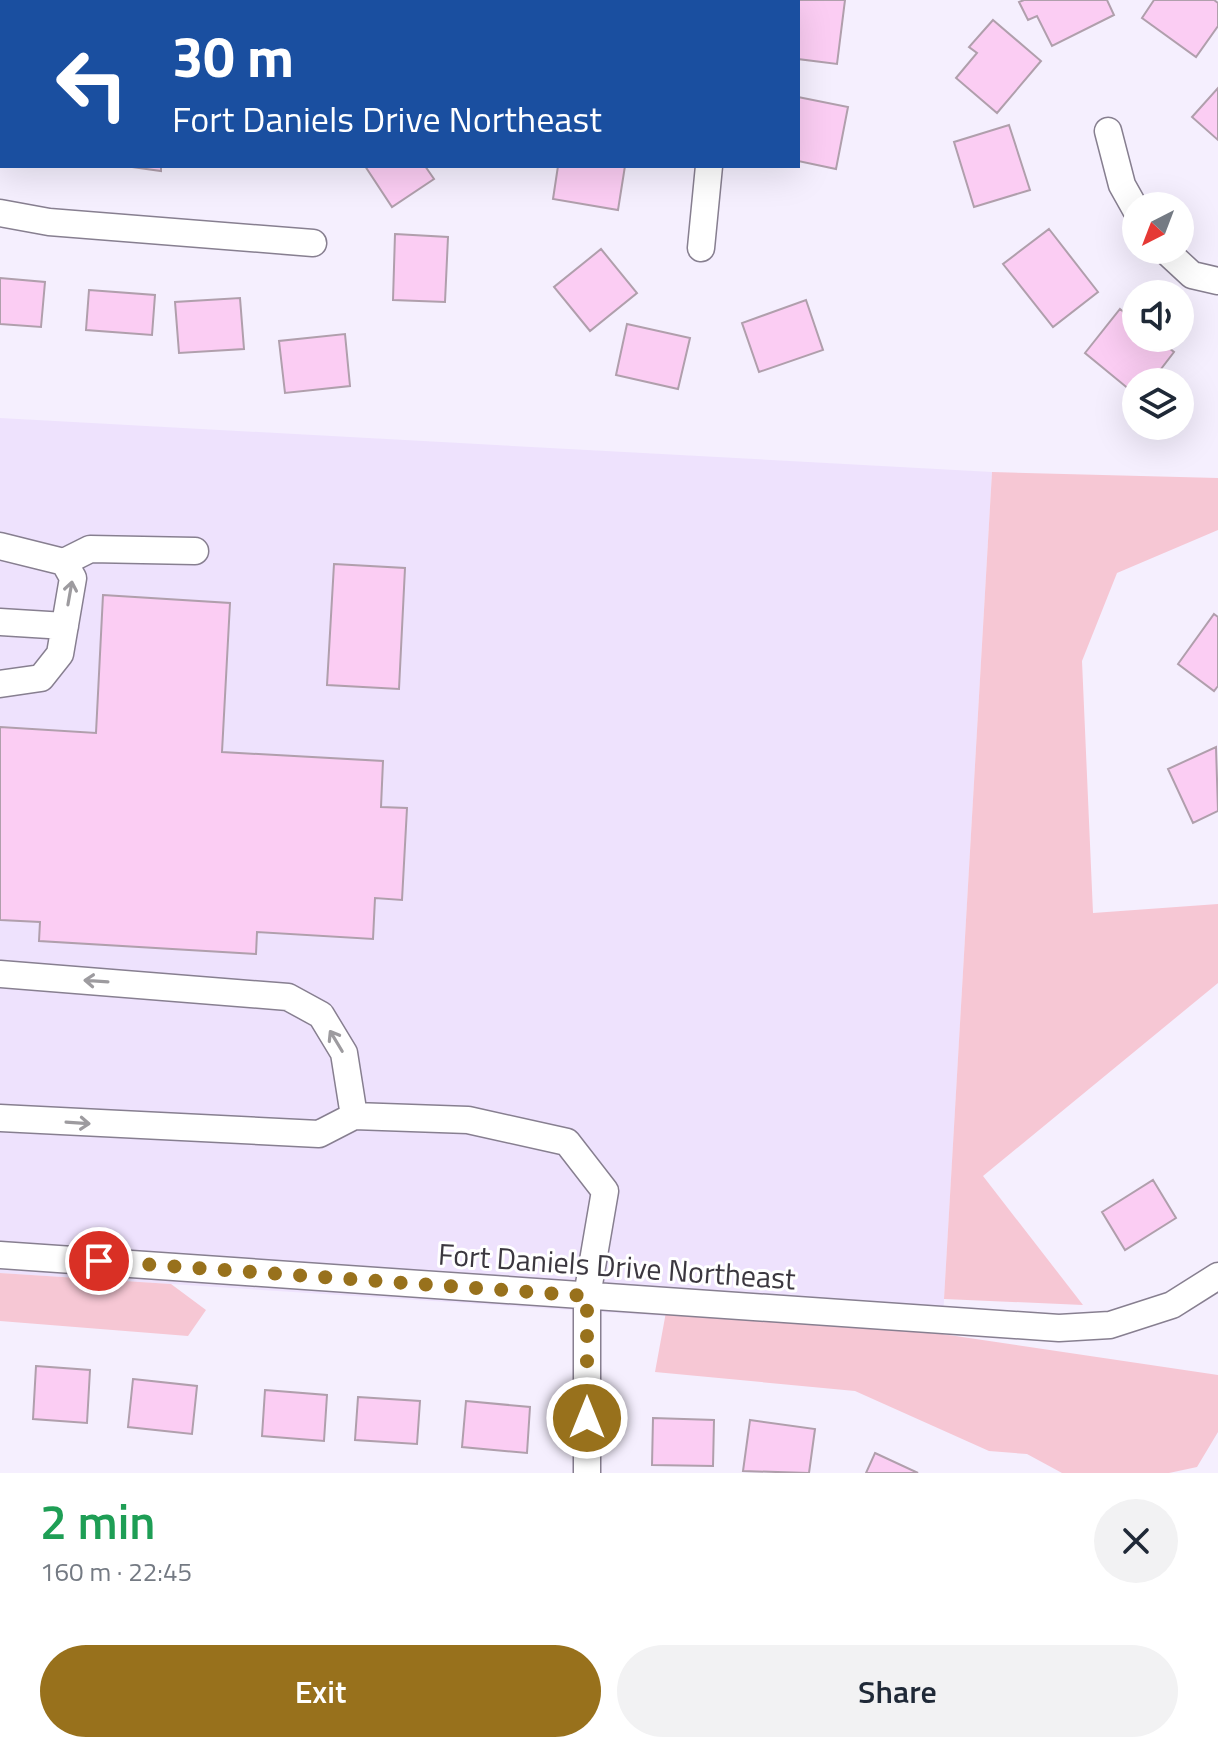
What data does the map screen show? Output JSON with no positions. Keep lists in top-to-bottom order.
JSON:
{
  "streets": {
    "street": ["Fort Daniels Drive Northeast"]
  },
  "north": "bottom left",
  "page": {
    "turn": ["30 m", "Fort Daniels Drive Northeast"],
    "heading": ["2 min", "160 m · 22:45"],
    "buttons": ["Exit", "Share"]
  }
}
